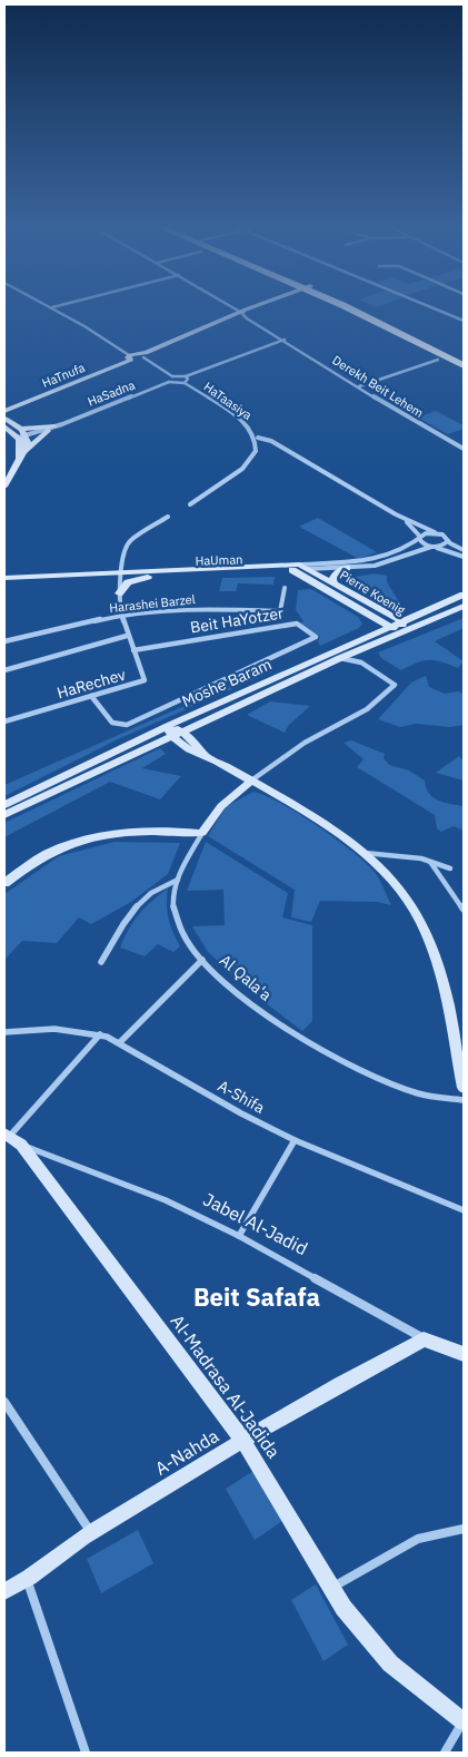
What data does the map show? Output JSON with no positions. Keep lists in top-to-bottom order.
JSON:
{
  "streets": {
    "street": [
      "HaTnufa",
      "Derekh Beit Lehem",
      "HaSadna",
      "HaTaasiya",
      "HaUman",
      "Pierre Koenig",
      "Harashei Barzel",
      "Beit HaYotzer",
      "Moshe Baram",
      "HaRechev",
      "Al Qala'a",
      "A-Shifa",
      "Jabel Al-Jadid",
      "Al-Madrasa Al-Jadida",
      "A-Nahda"
    ]
  },
  "crossings": [
    ["HaTnufa", "Derekh Beit Lehem"],
    ["HaUman", "Pierre Koenig"],
    ["HaUman", "HaRechev"],
    ["Pierre Koenig", "Moshe Baram"],
    ["Harashei Barzel", "HaRechev"],
    ["Beit HaYotzer", "HaRechev"],
    ["Jabel Al-Jadid", "Al-Madrasa Al-Jadida"],
    ["Jabel Al-Jadid", "A-Nahda"],
    ["Al-Madrasa Al-Jadida", "A-Nahda"]
  ],
  "districts": ["Beit Safafa"]
}
